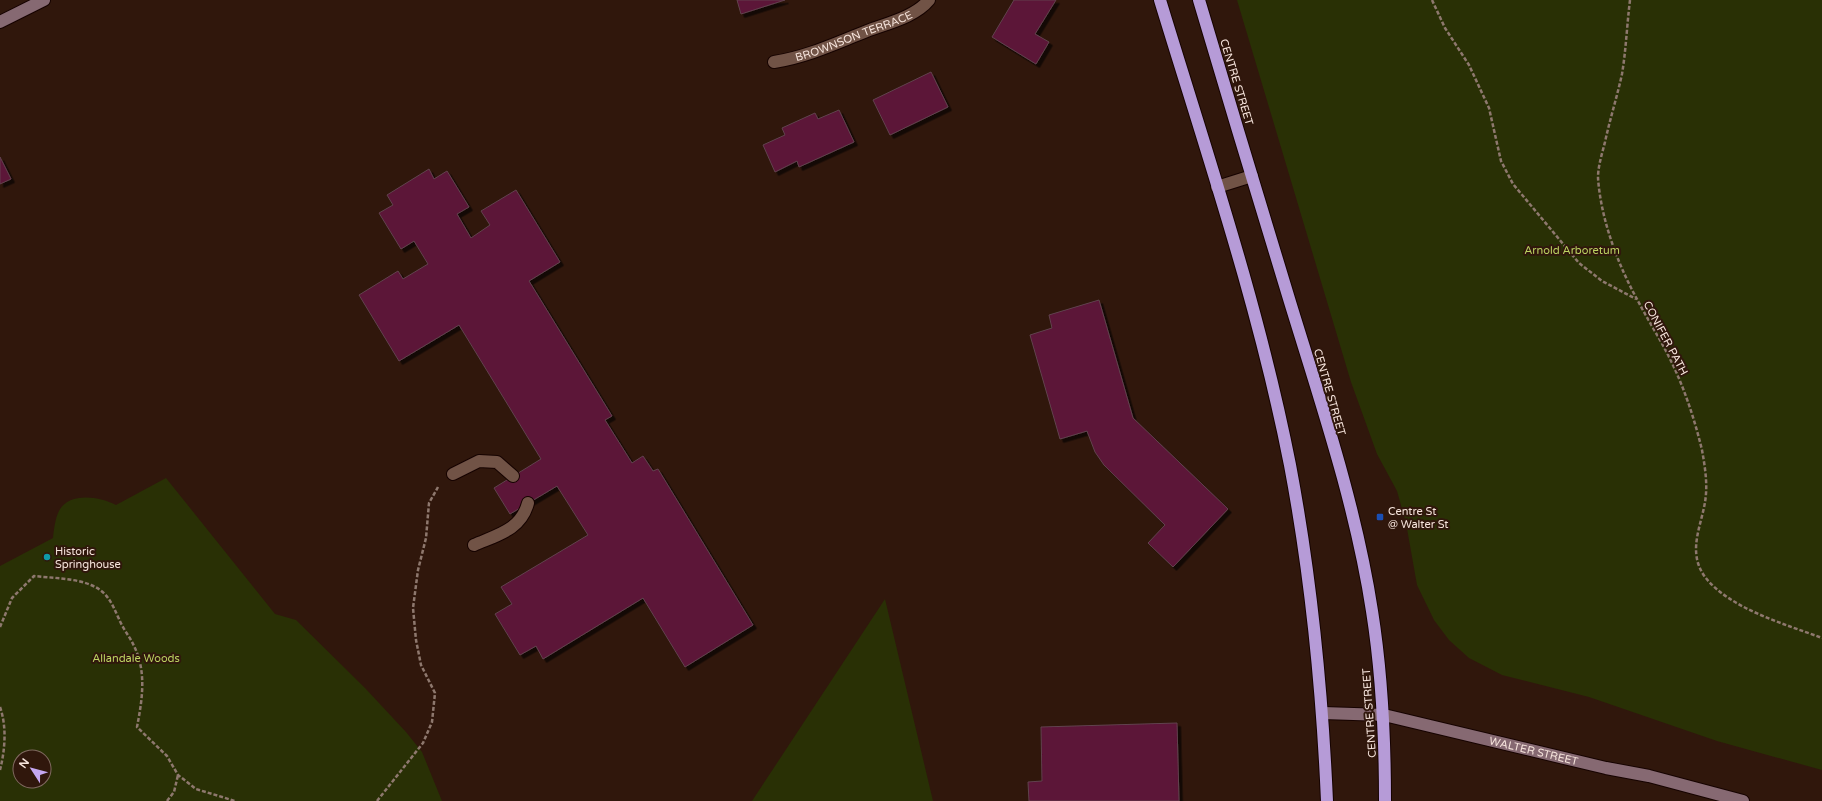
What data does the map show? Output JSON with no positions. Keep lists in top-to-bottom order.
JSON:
{
  "streets": {
    "highway": ["CENTRE STREET"],
    "street": ["BROWNSON TERRACE", "WALTER STREET"],
    "path": ["CONIFER PATH"]
  },
  "crossings": [
    ["CENTRE STREET", "WALTER STREET"]
  ],
  "parks": ["Arnold Arboretum", "Allandale Woods"],
  "places": {
    "transit": ["Centre St @ Walter St"],
    "other": ["Historic Springhouse"]
  },
  "north": "top left"
}
